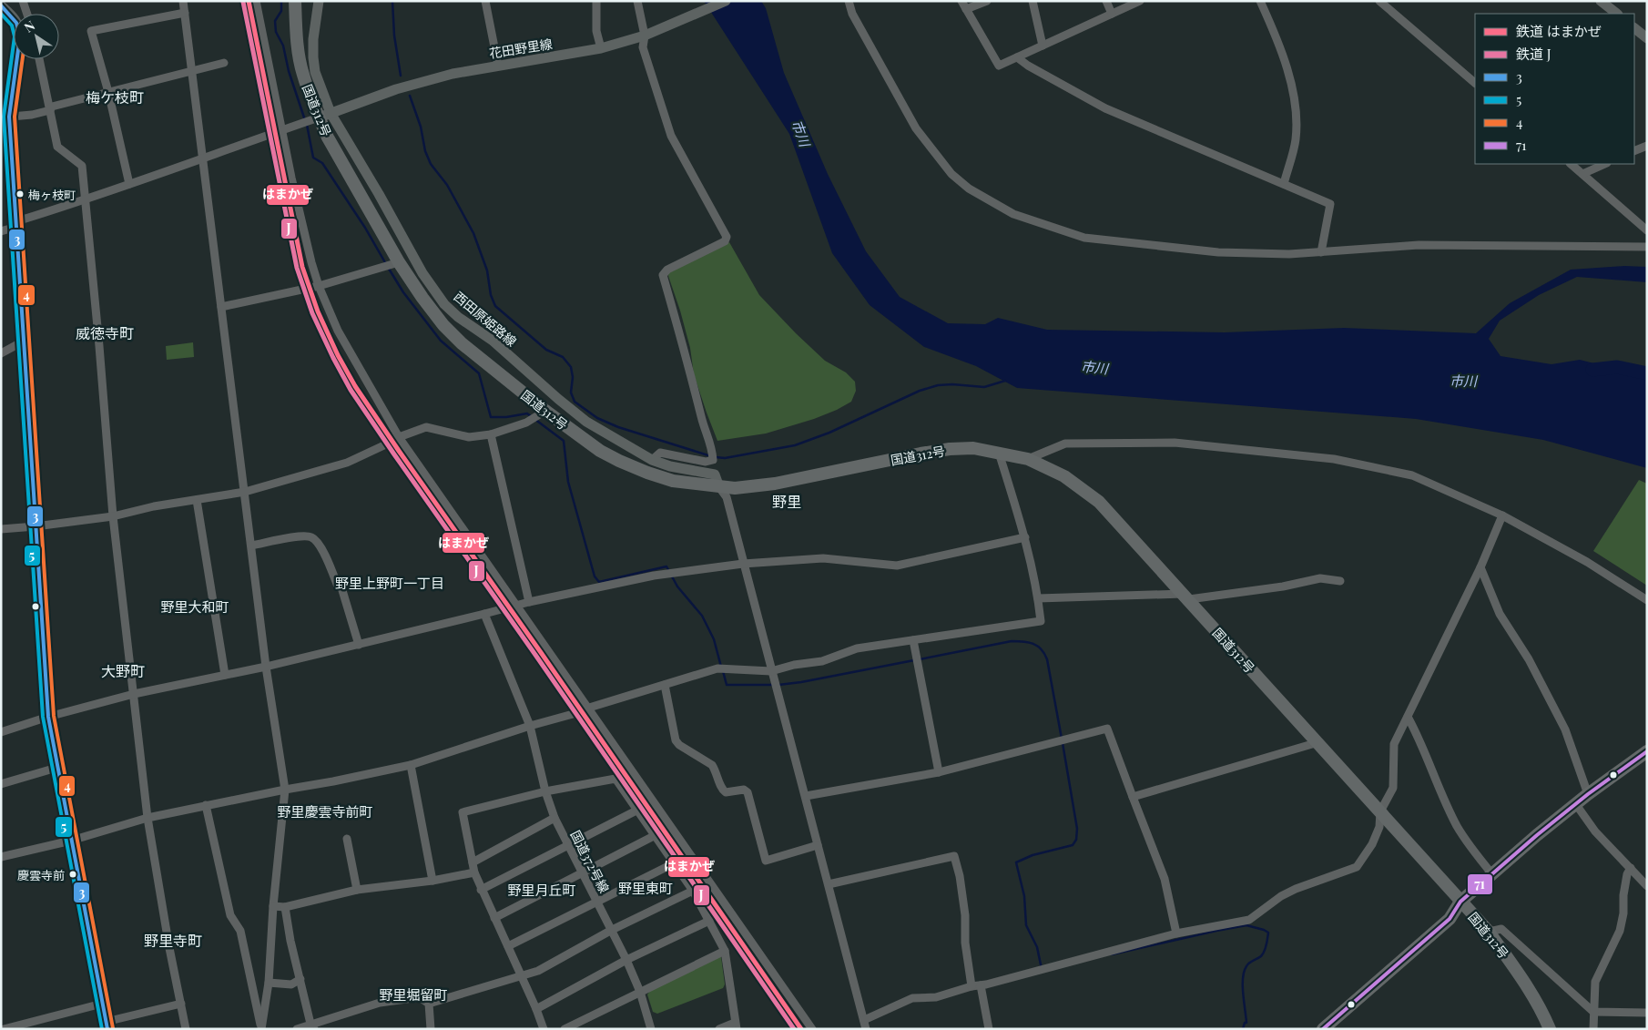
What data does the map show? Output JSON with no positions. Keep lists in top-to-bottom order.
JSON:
{
  "streets": {
    "highway": ["国道312号"],
    "main road": ["花田野里線", "西田原姫路線"],
    "street": ["国道372号線"]
  },
  "crossings": [
    ["花田野里線", "国道312号"],
    ["花田野里線", "西田原姫路線"],
    ["国道312号", "西田原姫路線"]
  ],
  "districts": [
    "梅ケ枝町",
    "威徳寺町",
    "野里",
    "野里上野町一丁目",
    "野里大和町",
    "大野町",
    "野里慶雲寺前町",
    "野里東町",
    "野里月丘町",
    "野里寺町",
    "野里堀留町"
  ],
  "water": ["市川"],
  "places": ["梅ヶ枝町", "慶雲寺前"],
  "lines": [
    "rail line はまかぜ",
    "rail line J",
    "transit line 3",
    "transit line 5",
    "transit line 4",
    "transit line 71"
  ],
  "legend": [
    "鉄道 はまかぜ",
    "鉄道 J",
    "3",
    "5",
    "4",
    "71"
  ],
  "north": "top left"
}
